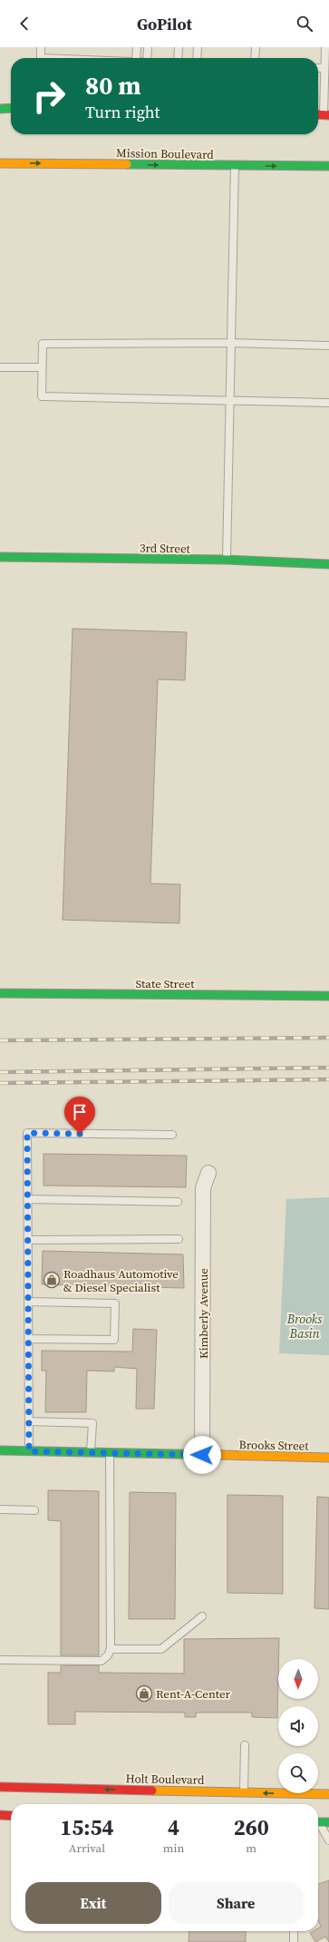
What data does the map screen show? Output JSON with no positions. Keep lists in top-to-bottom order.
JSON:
{
  "streets": {
    "street": [
      "Mission Boulevard",
      "3rd Street",
      "State Street",
      "Kimberly Avenue",
      "Brooks Street",
      "Holt Boulevard"
    ]
  },
  "crossings": [
    ["Kimberly Avenue", "Brooks Street"]
  ],
  "one_way": ["Mission Boulevard", "Holt Boulevard"],
  "water": ["Brooks Basin"],
  "places": {
    "shop": ["Roadhaus Automotive & Diesel Specialist", "Rent-A-Center"]
  },
  "north": "bottom",
  "page": {
    "header": "GoPilot",
    "turn": ["80 m", "Turn right"],
    "eta": [
      "15:54",
      "Arrival",
      "4",
      "min",
      "260",
      "m"
    ],
    "buttons": ["Exit", "Share"]
  }
}
